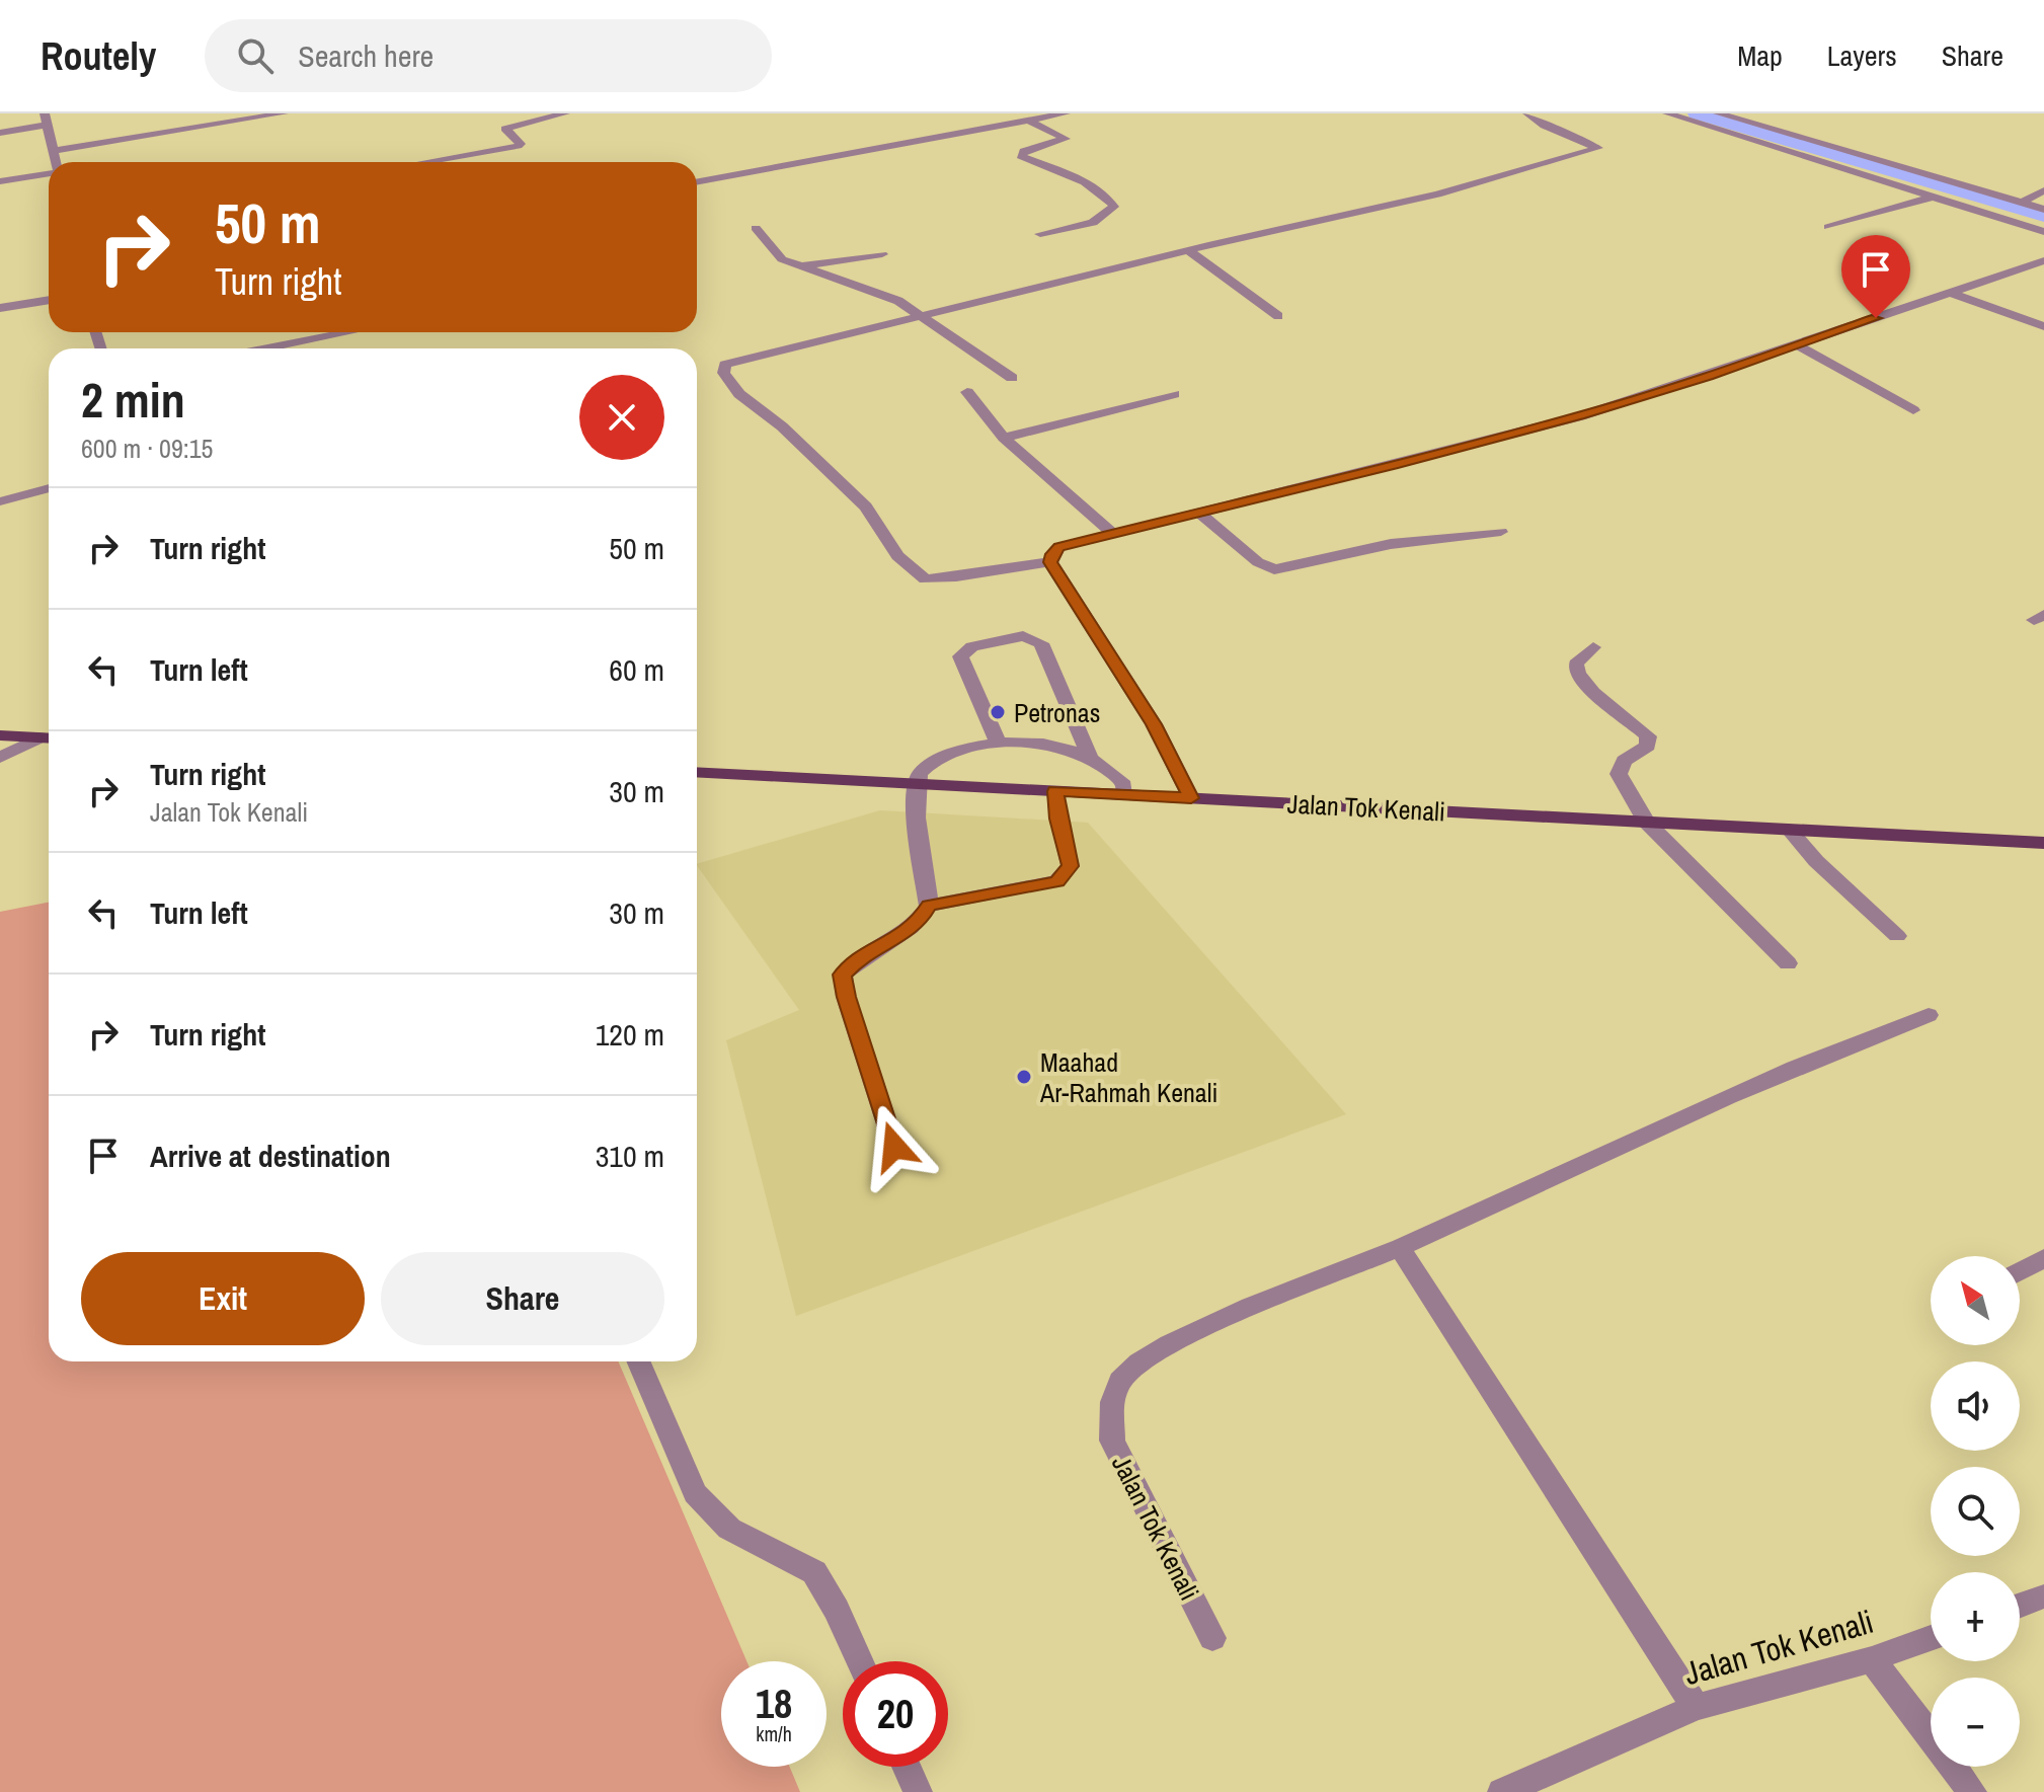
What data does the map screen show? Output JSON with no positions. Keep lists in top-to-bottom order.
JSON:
{
  "streets": {
    "main road": ["Jalan Tok Kenali"]
  },
  "places": ["Petronas", "Maahad Ar-Rahmah Kenali"],
  "north": "top left",
  "page": {
    "header": "Routely",
    "search": "Search here",
    "nav": ["Map", "Layers", "Share"],
    "turn": ["50 m", "Turn right"],
    "heading": ["2 min", "600 m · 09:15"],
    "list": [
      {
        "name": "Turn right",
        "value": "50 m"
      },
      {
        "name": "Turn left",
        "value": "60 m"
      },
      {
        "name": "Turn right",
        "note": "Jalan Tok Kenali",
        "value": "30 m"
      },
      {
        "name": "Turn left",
        "value": "30 m"
      },
      {
        "name": "Turn right",
        "value": "120 m"
      },
      {
        "name": "Arrive at destination",
        "value": "310 m"
      }
    ],
    "buttons": ["Exit", "Share"],
    "map_buttons": ["+", "−"],
    "speed": "18 km/h",
    "limit": "20"
  }
}
